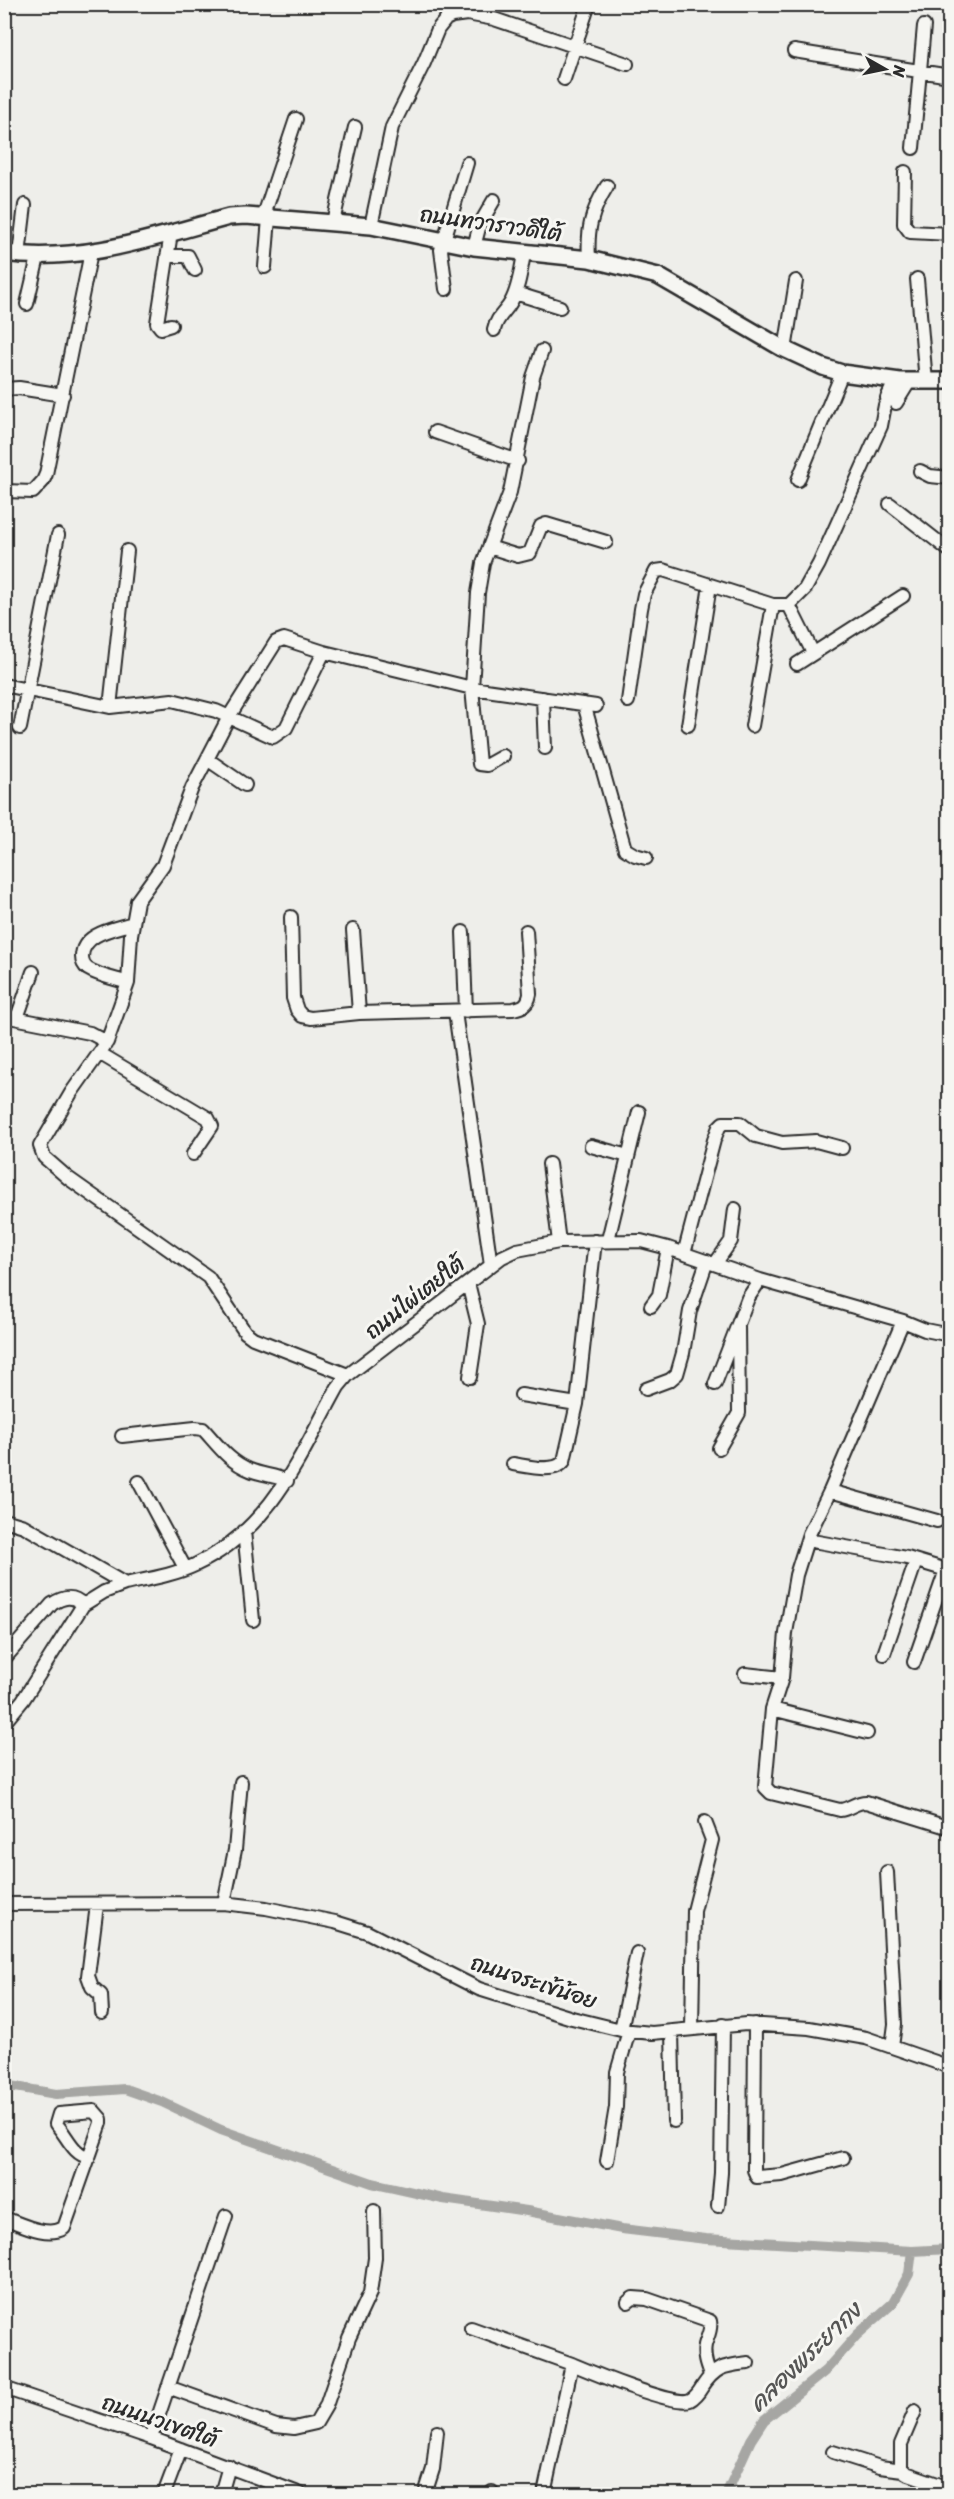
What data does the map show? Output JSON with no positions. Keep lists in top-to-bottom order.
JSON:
{
  "streets": {
    "street": [
      "ถนนทวาราวดีใต้",
      "ถนนไผ่เตยใต้",
      "ถนนจระเข้น้อย",
      "ถนนนวเขตใต้"
    ]
  },
  "water": ["คลองพระยากง"],
  "north": "right"
}
